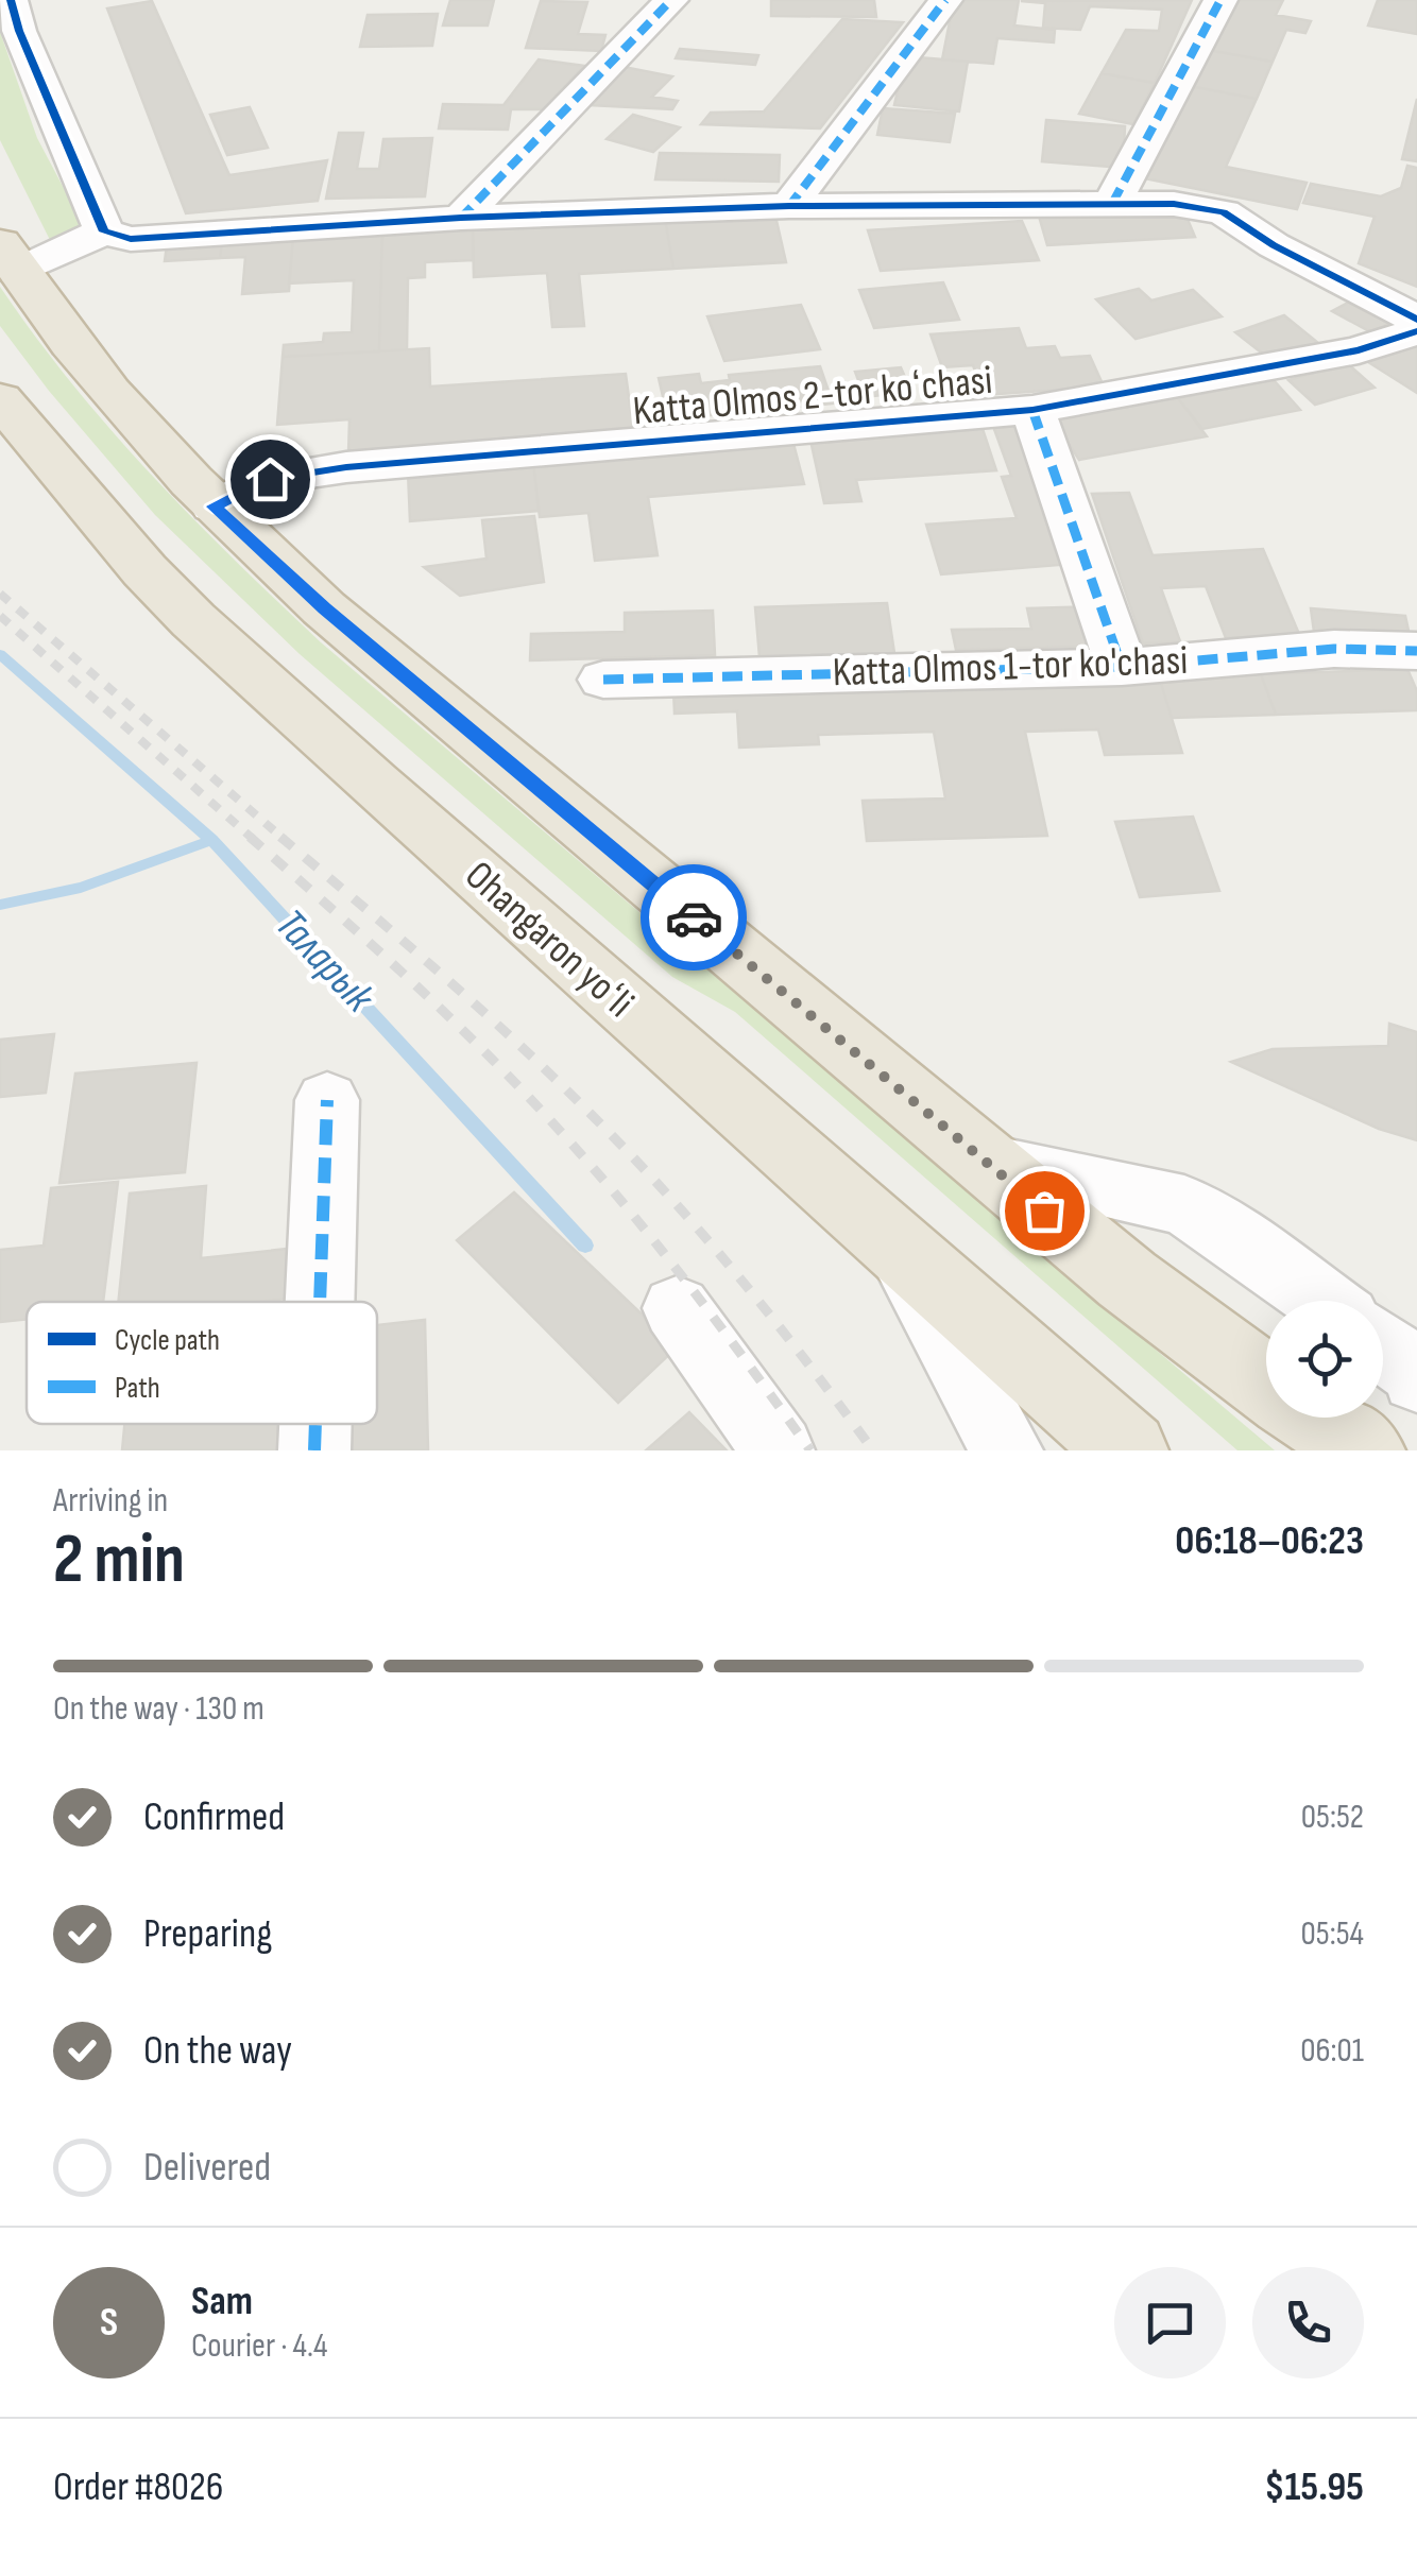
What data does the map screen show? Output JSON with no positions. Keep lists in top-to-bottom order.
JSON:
{
  "streets": {
    "highway": ["Ohangaron yoʻli"],
    "street": ["Katta Olmos 2-tor koʻchasi", "Katta Olmos 1-tor ko'chasi"]
  },
  "water": ["Таларык"],
  "legend": ["Cycle path", "Path"],
  "page": {
    "heading": ["2 min", "Arriving in", "06:18–06:23"],
    "panel": [
      "Sam",
      "Courier · 4.4",
      "Order #8026",
      "$15.95"
    ],
    "bar": "On the way · 130 m",
    "list": [
      ["Confirmed", "05:52"],
      ["Preparing", "05:54"],
      ["On the way", "06:01"],
      "Delivered"
    ],
    "round": "S"
  }
}
